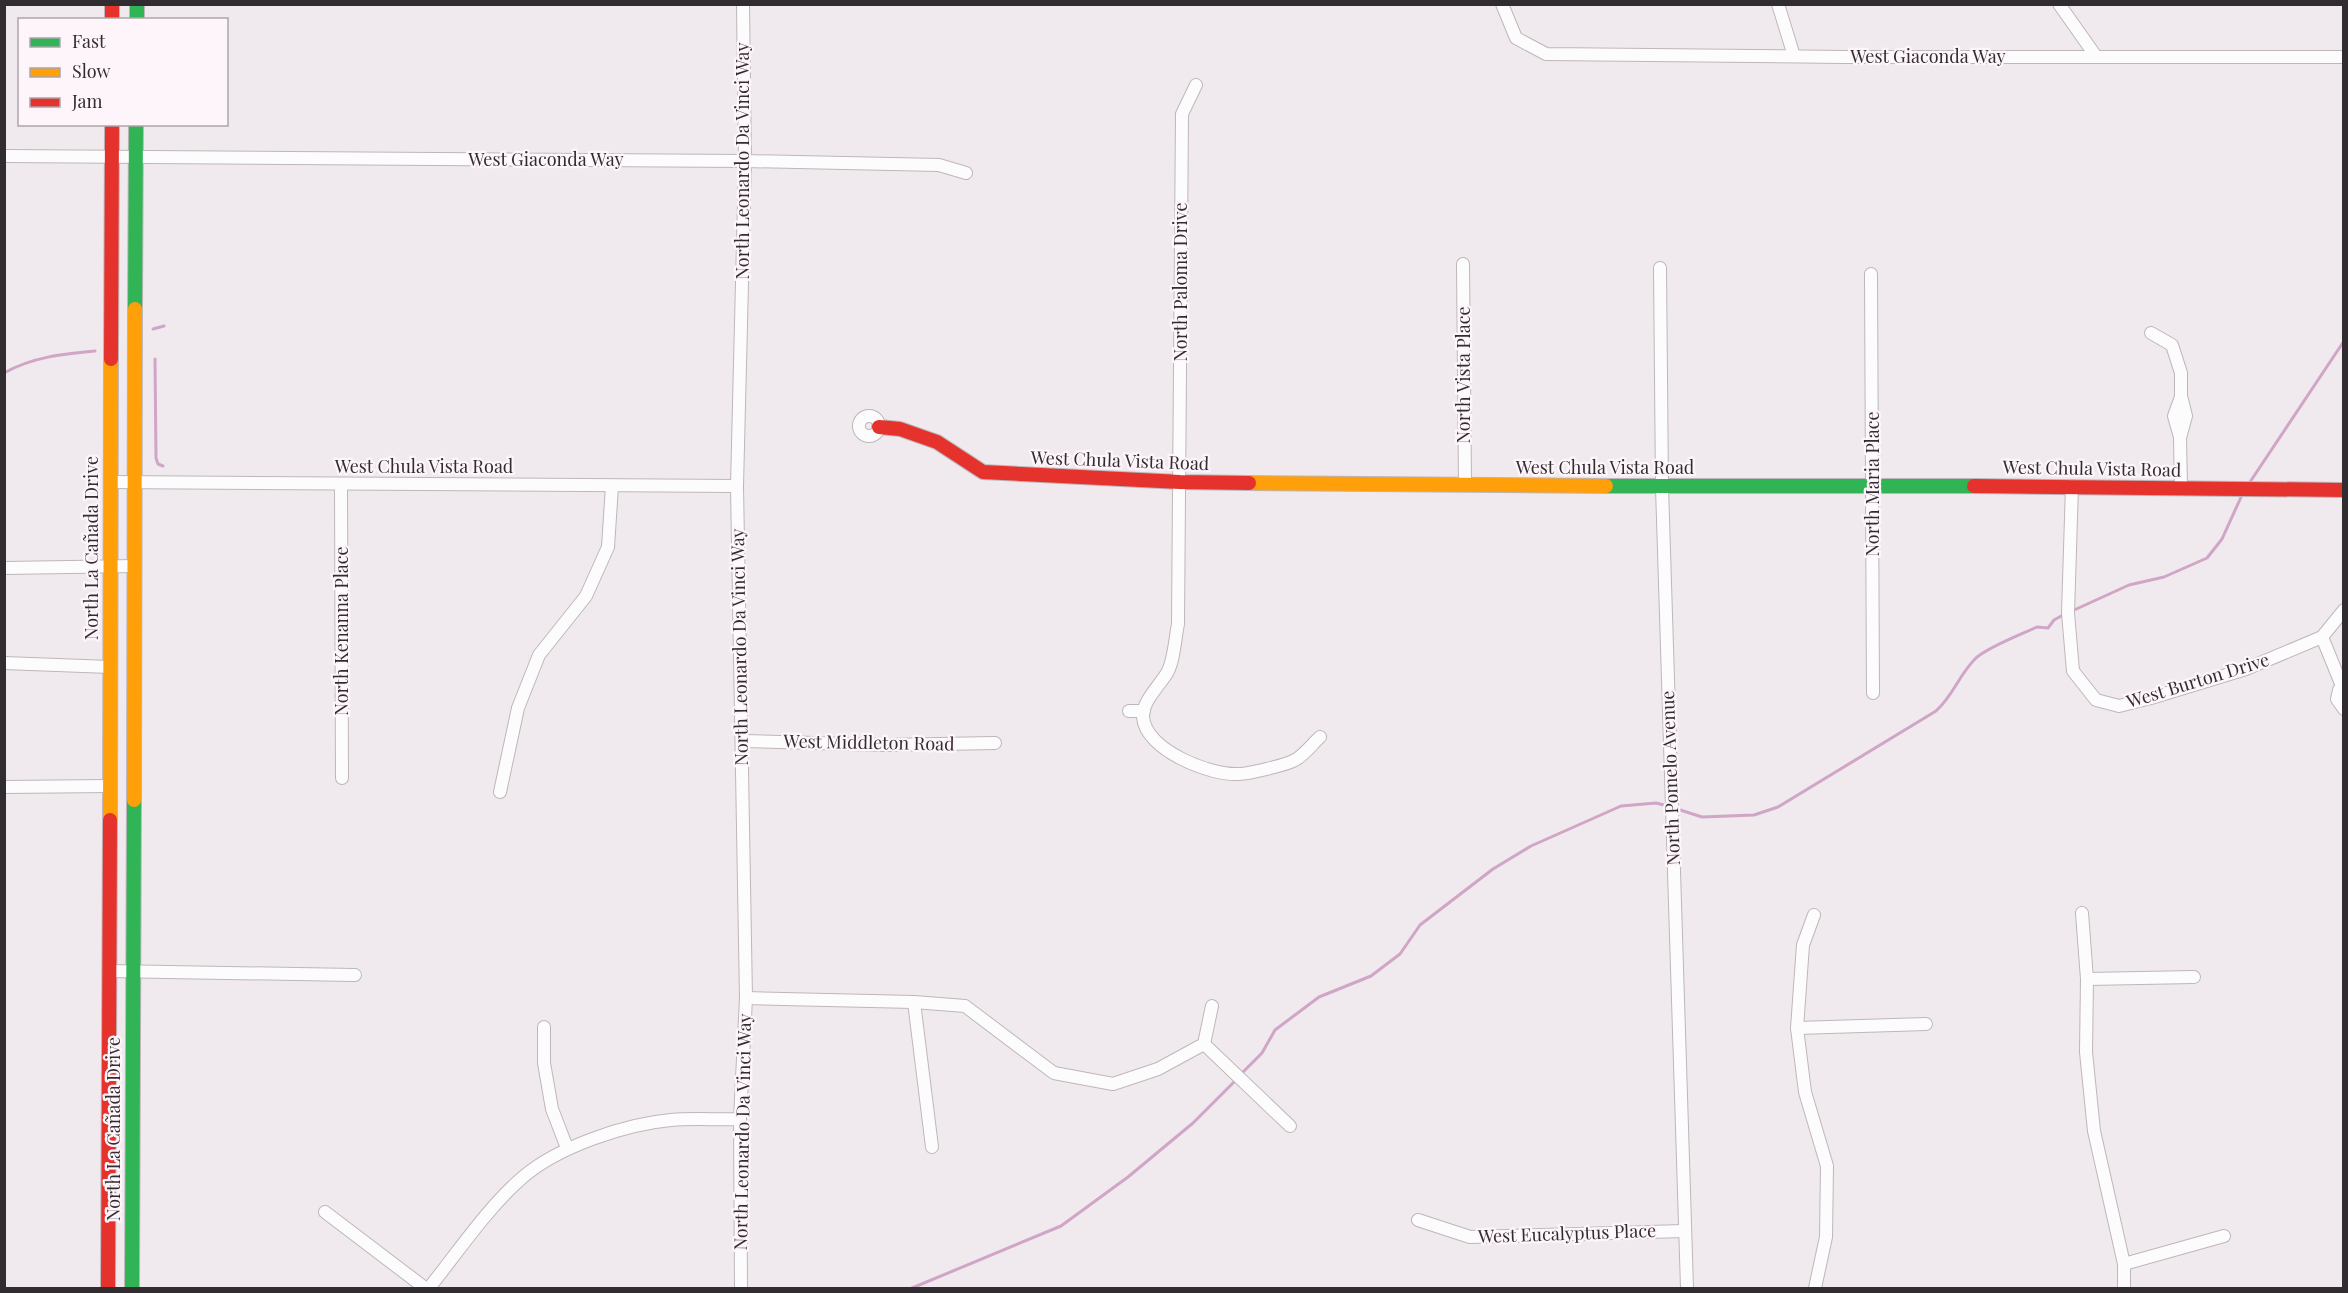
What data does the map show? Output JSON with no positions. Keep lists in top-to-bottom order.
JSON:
{
  "streets": {
    "main road": ["West Chula Vista Road", "North La Cañada Drive"],
    "street": [
      "West Giaconda Way",
      "North Leonardo Da Vinci Way",
      "North Paloma Drive",
      "North Vista Place",
      "North Maria Place",
      "North Kenanna Place",
      "West Burton Drive",
      "West Middleton Road",
      "North Pomelo Avenue",
      "West Eucalyptus Place"
    ]
  },
  "crossings": [
    ["West Giaconda Way", "North Leonardo Da Vinci Way"],
    ["West Giaconda Way", "North La Cañada Drive"],
    ["North Leonardo Da Vinci Way", "West Chula Vista Road"],
    ["North Leonardo Da Vinci Way", "West Middleton Road"],
    ["North Paloma Drive", "West Chula Vista Road"],
    ["North Vista Place", "West Chula Vista Road"],
    ["West Chula Vista Road", "North Maria Place"],
    ["West Chula Vista Road", "North La Cañada Drive"],
    ["West Chula Vista Road", "North Kenanna Place"],
    ["West Chula Vista Road", "West Burton Drive"],
    ["West Chula Vista Road", "North Pomelo Avenue"],
    ["North Pomelo Avenue", "West Eucalyptus Place"]
  ],
  "legend": ["Fast", "Slow", "Jam"]
}
